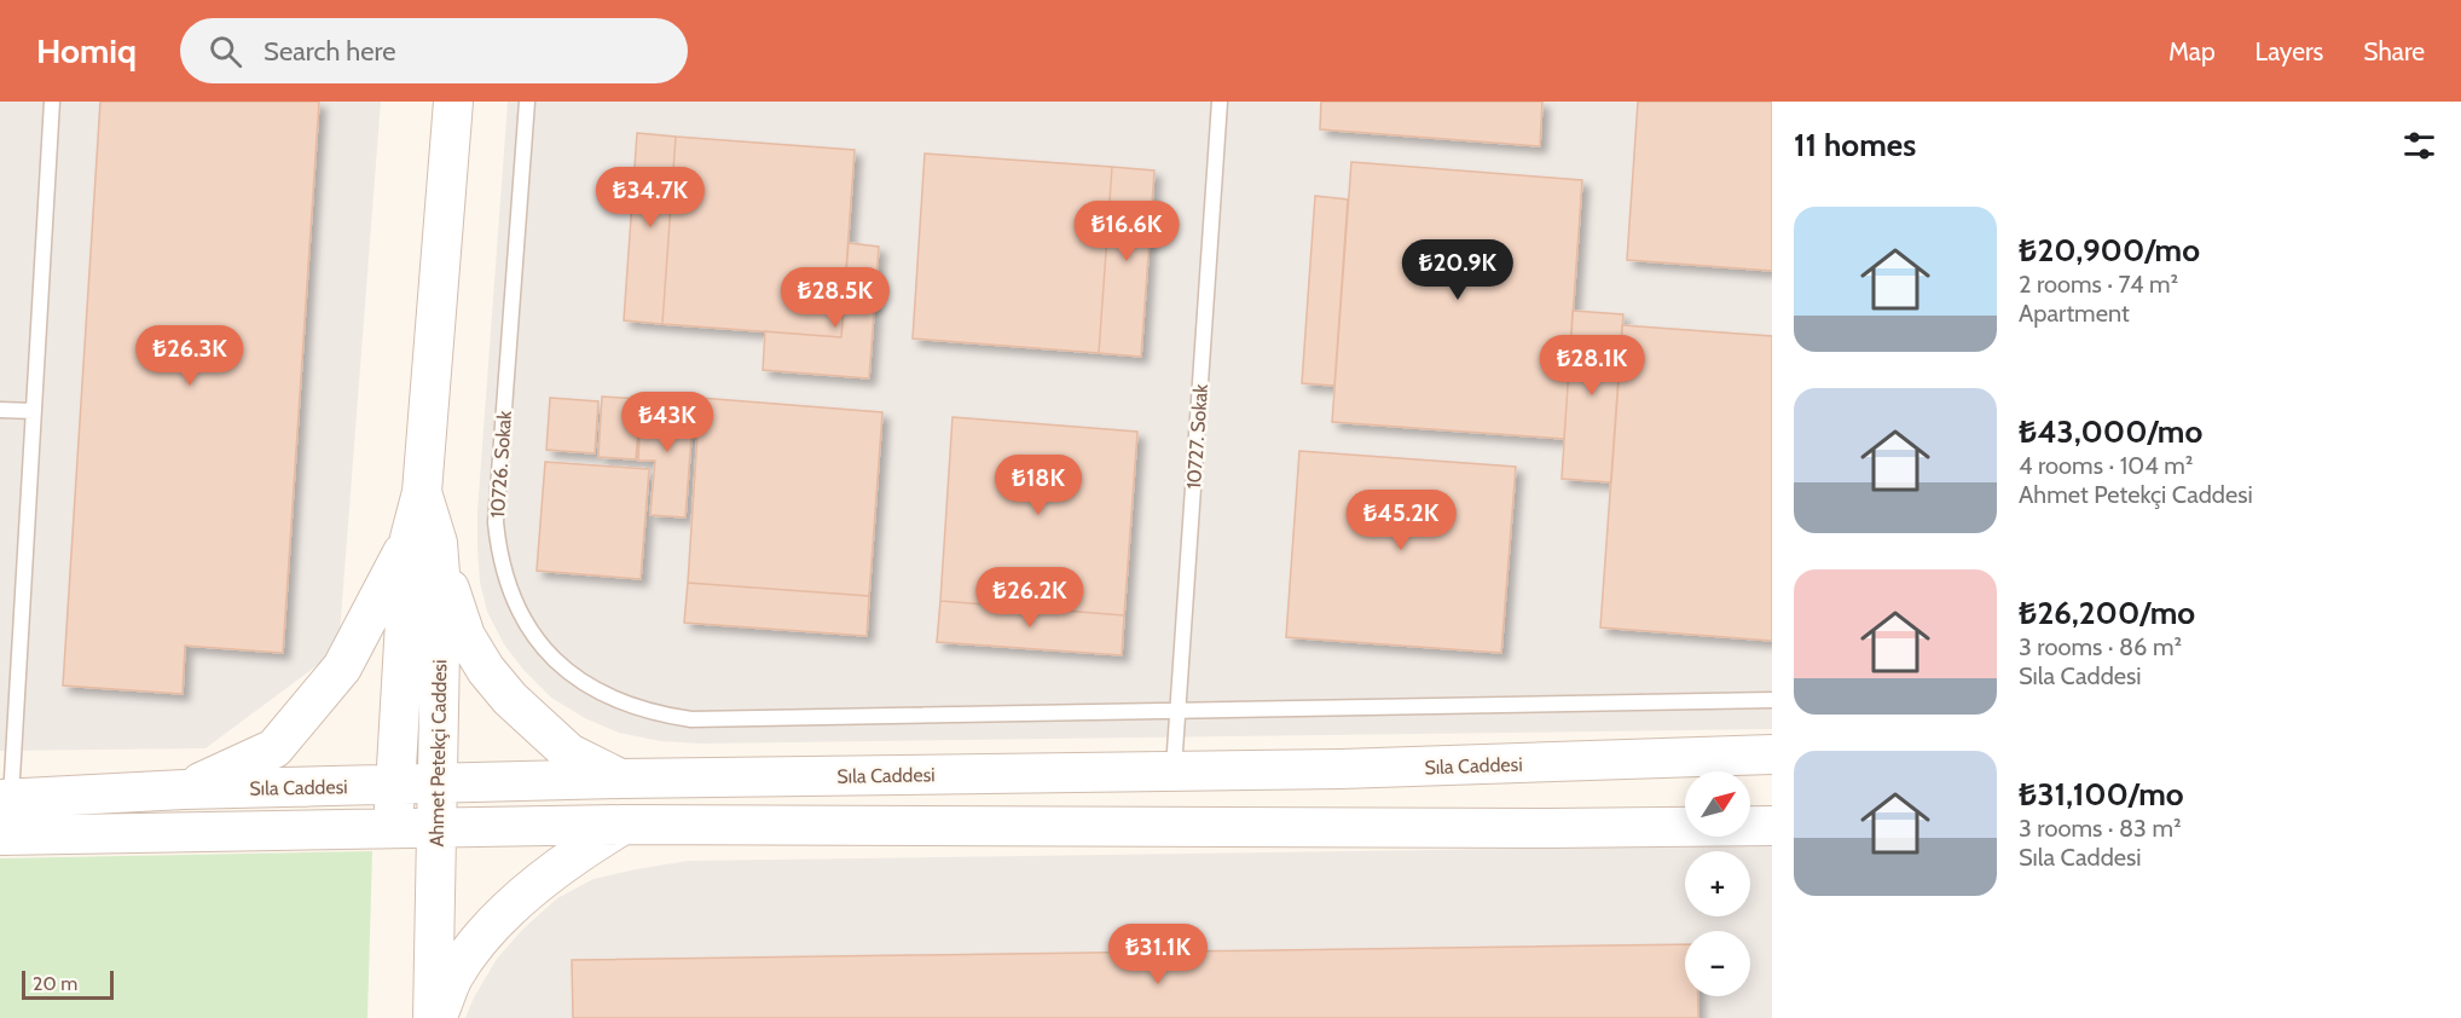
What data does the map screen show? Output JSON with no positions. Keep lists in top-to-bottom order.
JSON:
{
  "streets": {
    "street": ["Ahmet Petekçi Caddesi", "Sıla Caddesi"],
    "lane": ["10727. Sokak", "10726. Sokak"]
  },
  "crossings": [
    ["10727. Sokak", "10726. Sokak"],
    ["10727. Sokak", "Sıla Caddesi"],
    ["Ahmet Petekçi Caddesi", "Sıla Caddesi"]
  ],
  "scale_bar": "20 m",
  "north": "top right",
  "page": {
    "header": "Homiq",
    "search": "Search here",
    "nav": ["Map", "Layers", "Share"],
    "heading": "11 homes",
    "price": [
      "₺34.7K",
      "₺16.6K",
      "₺20.9K",
      "₺28.5K",
      "₺26.3K",
      "₺28.1K",
      "₺43K",
      "₺18K",
      "₺45.2K",
      "₺26.2K",
      "₺31.1K"
    ],
    "list": [
      {
        "name": "₺20,900/mo",
        "note": "2 rooms · 74 m² · Apartment"
      },
      {
        "name": "₺43,000/mo",
        "note": "4 rooms · 104 m² · Ahmet Petekçi Caddesi"
      },
      {
        "name": "₺26,200/mo",
        "note": "3 rooms · 86 m² · Sıla Caddesi"
      },
      {
        "name": "₺31,100/mo",
        "note": "3 rooms · 83 m² · Sıla Caddesi"
      }
    ],
    "map_buttons": ["+", "−"],
    "scale": "20 m"
  }
}
